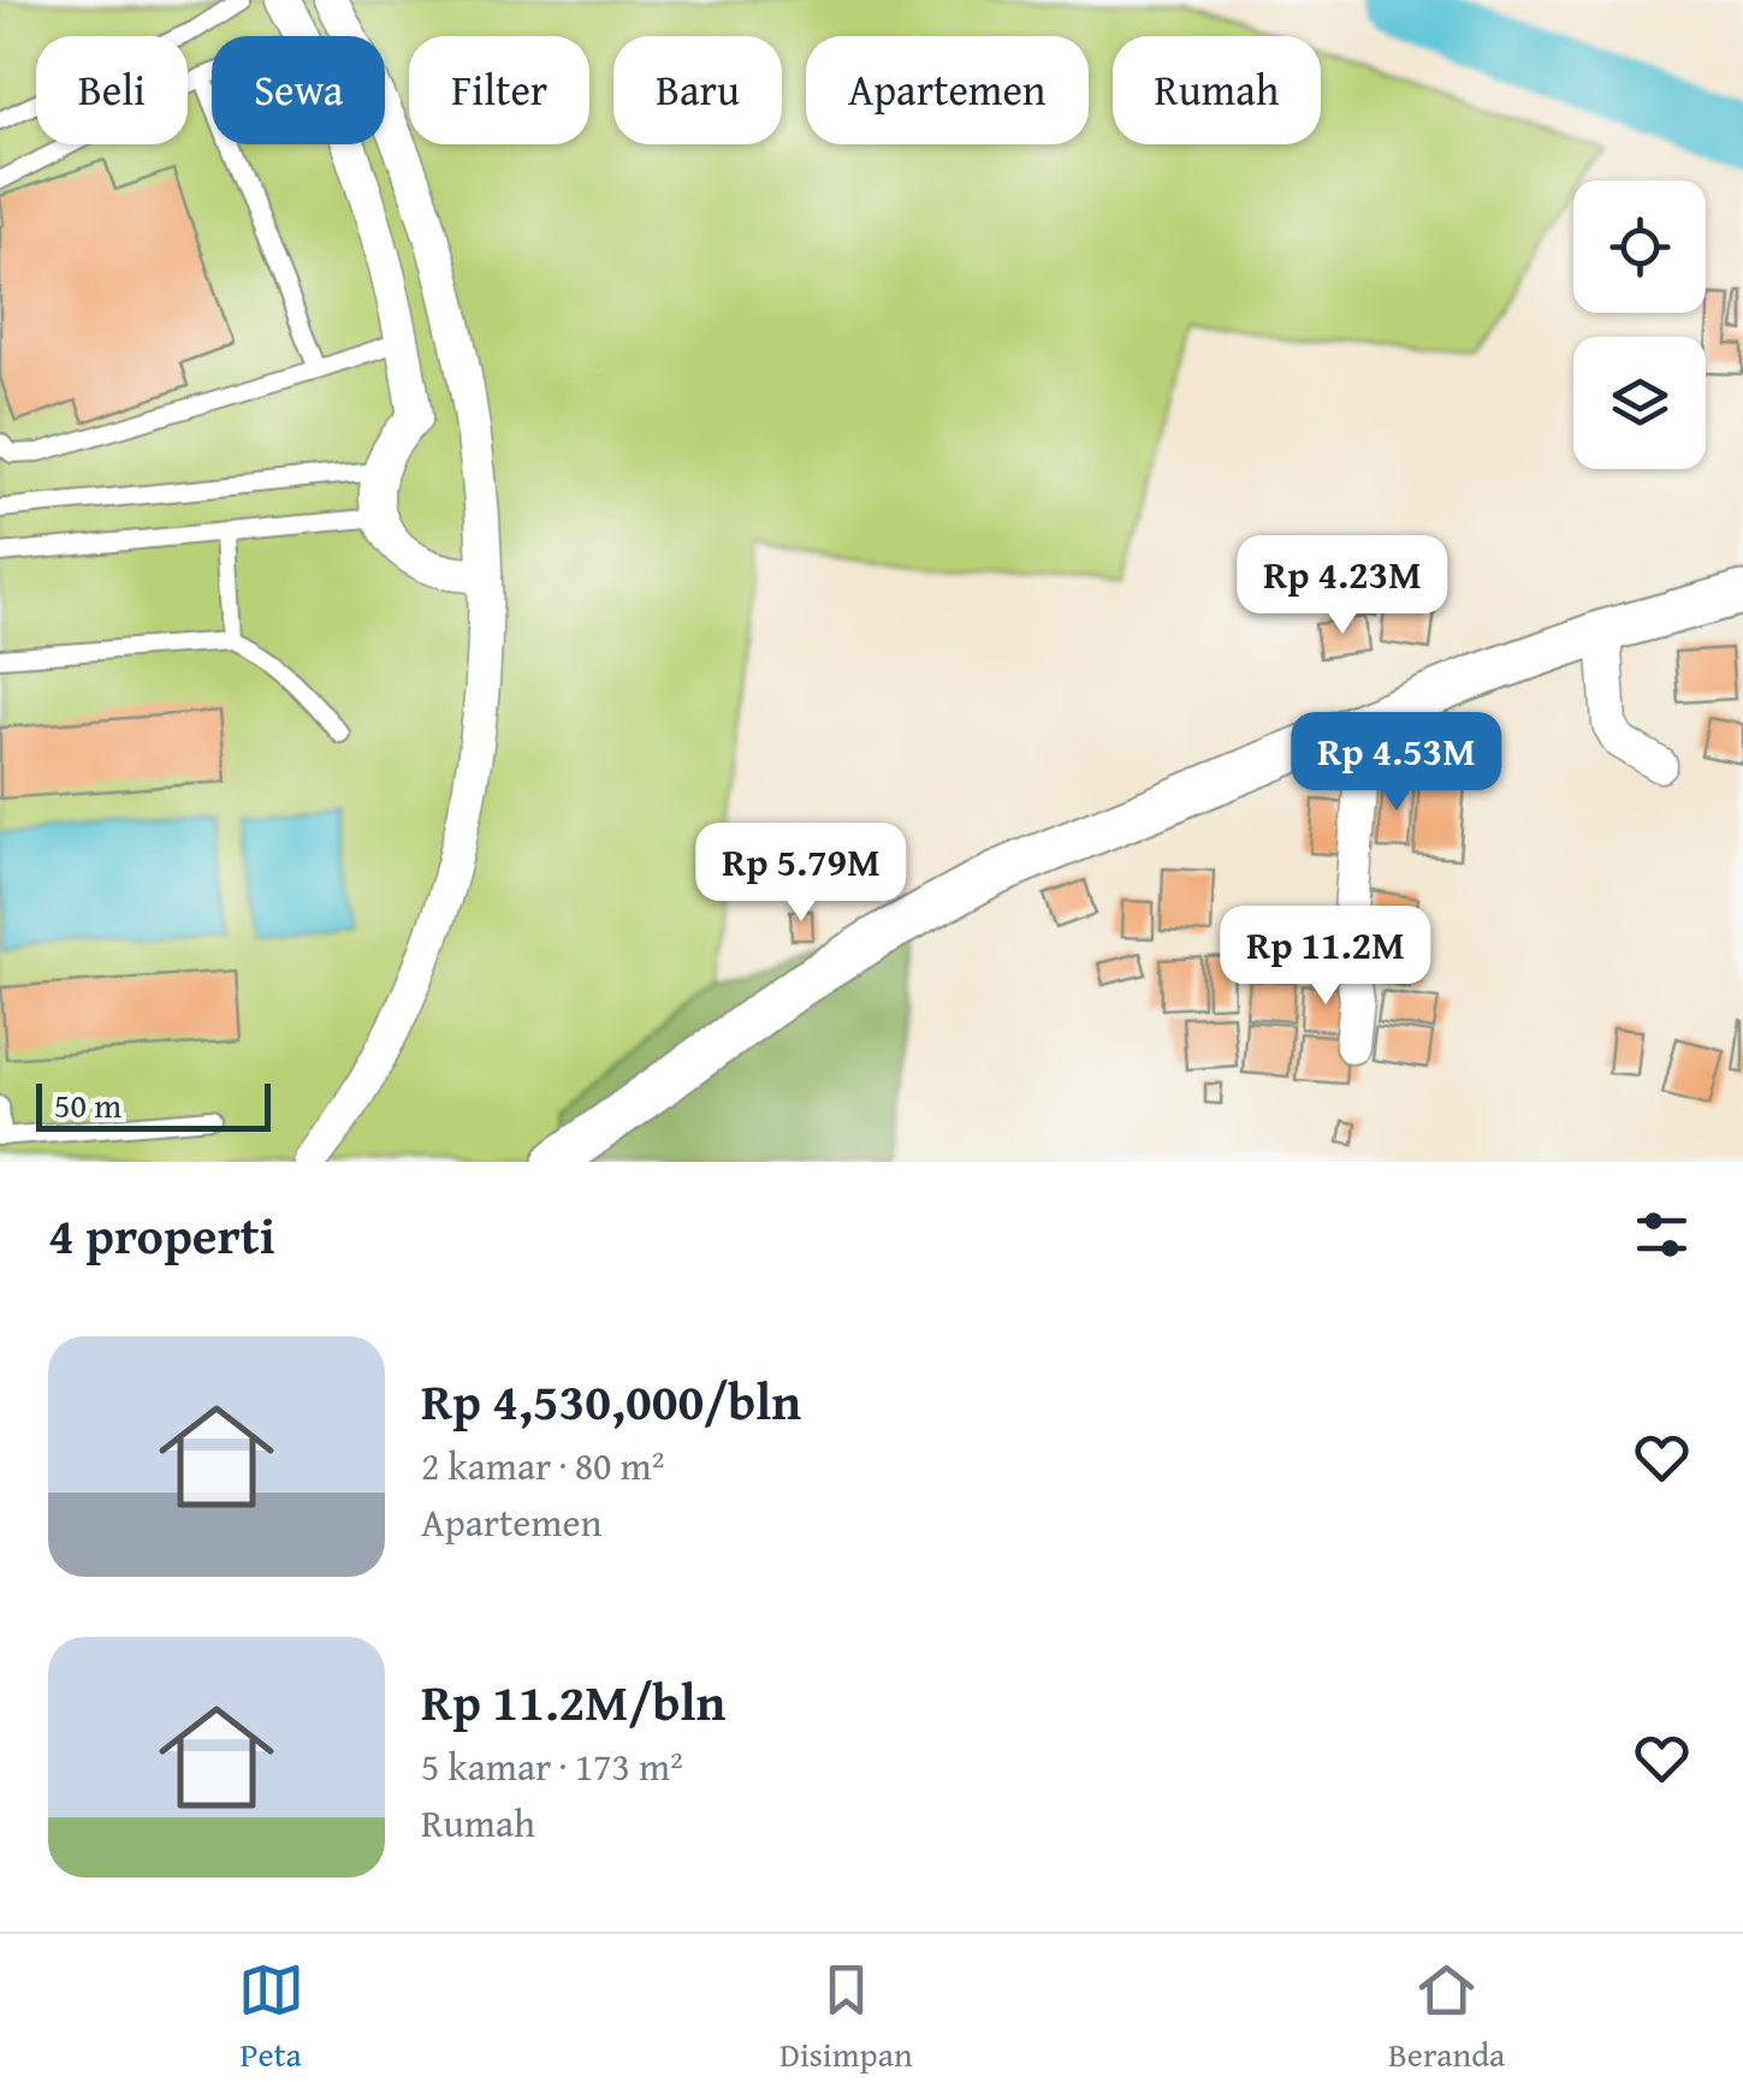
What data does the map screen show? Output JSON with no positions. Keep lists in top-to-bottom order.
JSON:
{
  "scale_bar": "50 m",
  "page": {
    "chip": [
      "Beli",
      "Sewa",
      "Filter",
      "Baru",
      "Apartemen",
      "Rumah"
    ],
    "price": [
      "Rp 4.23M",
      "Rp 4.53M",
      "Rp 5.79M",
      "Rp 11.2M"
    ],
    "scale": "50 m",
    "heading": "4 properti",
    "list": [
      {
        "name": "Rp 4,530,000/bln",
        "note": "2 kamar · 80 m² · Apartemen"
      },
      {
        "name": "Rp 11.2M/bln",
        "note": "5 kamar · 173 m² · Rumah"
      }
    ],
    "tabs": ["Peta", "Disimpan", "Beranda"]
  }
}
